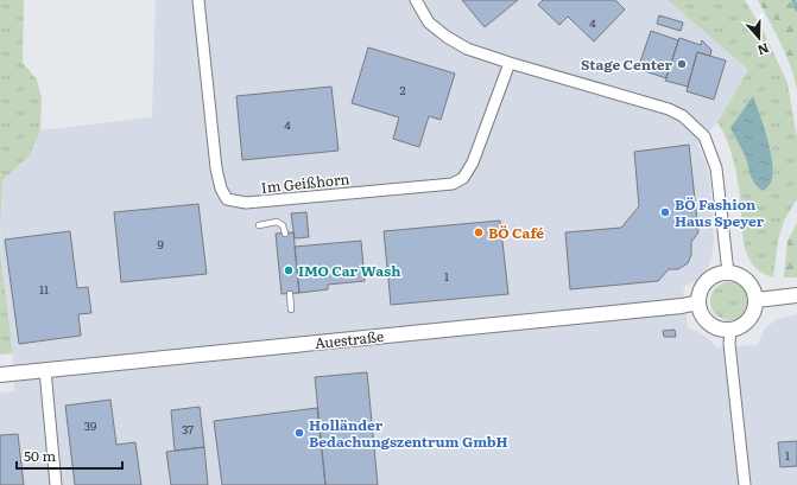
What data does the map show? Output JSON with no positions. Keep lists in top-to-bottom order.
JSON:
{
  "streets": {
    "street": ["Im Geißhorn", "Auestraße"]
  },
  "places": [
    "Stage Center",
    "BÖ Fashion Haus Speyer",
    "BÖ Café",
    "IMO Car Wash",
    "Holländer Bedachungszentrum GmbH"
  ],
  "house_numbers": [
    "4",
    "2",
    "4",
    "9",
    "1",
    "11",
    "39",
    "37",
    "1"
  ],
  "scale_bar": "50 m",
  "north": "bottom"
}
